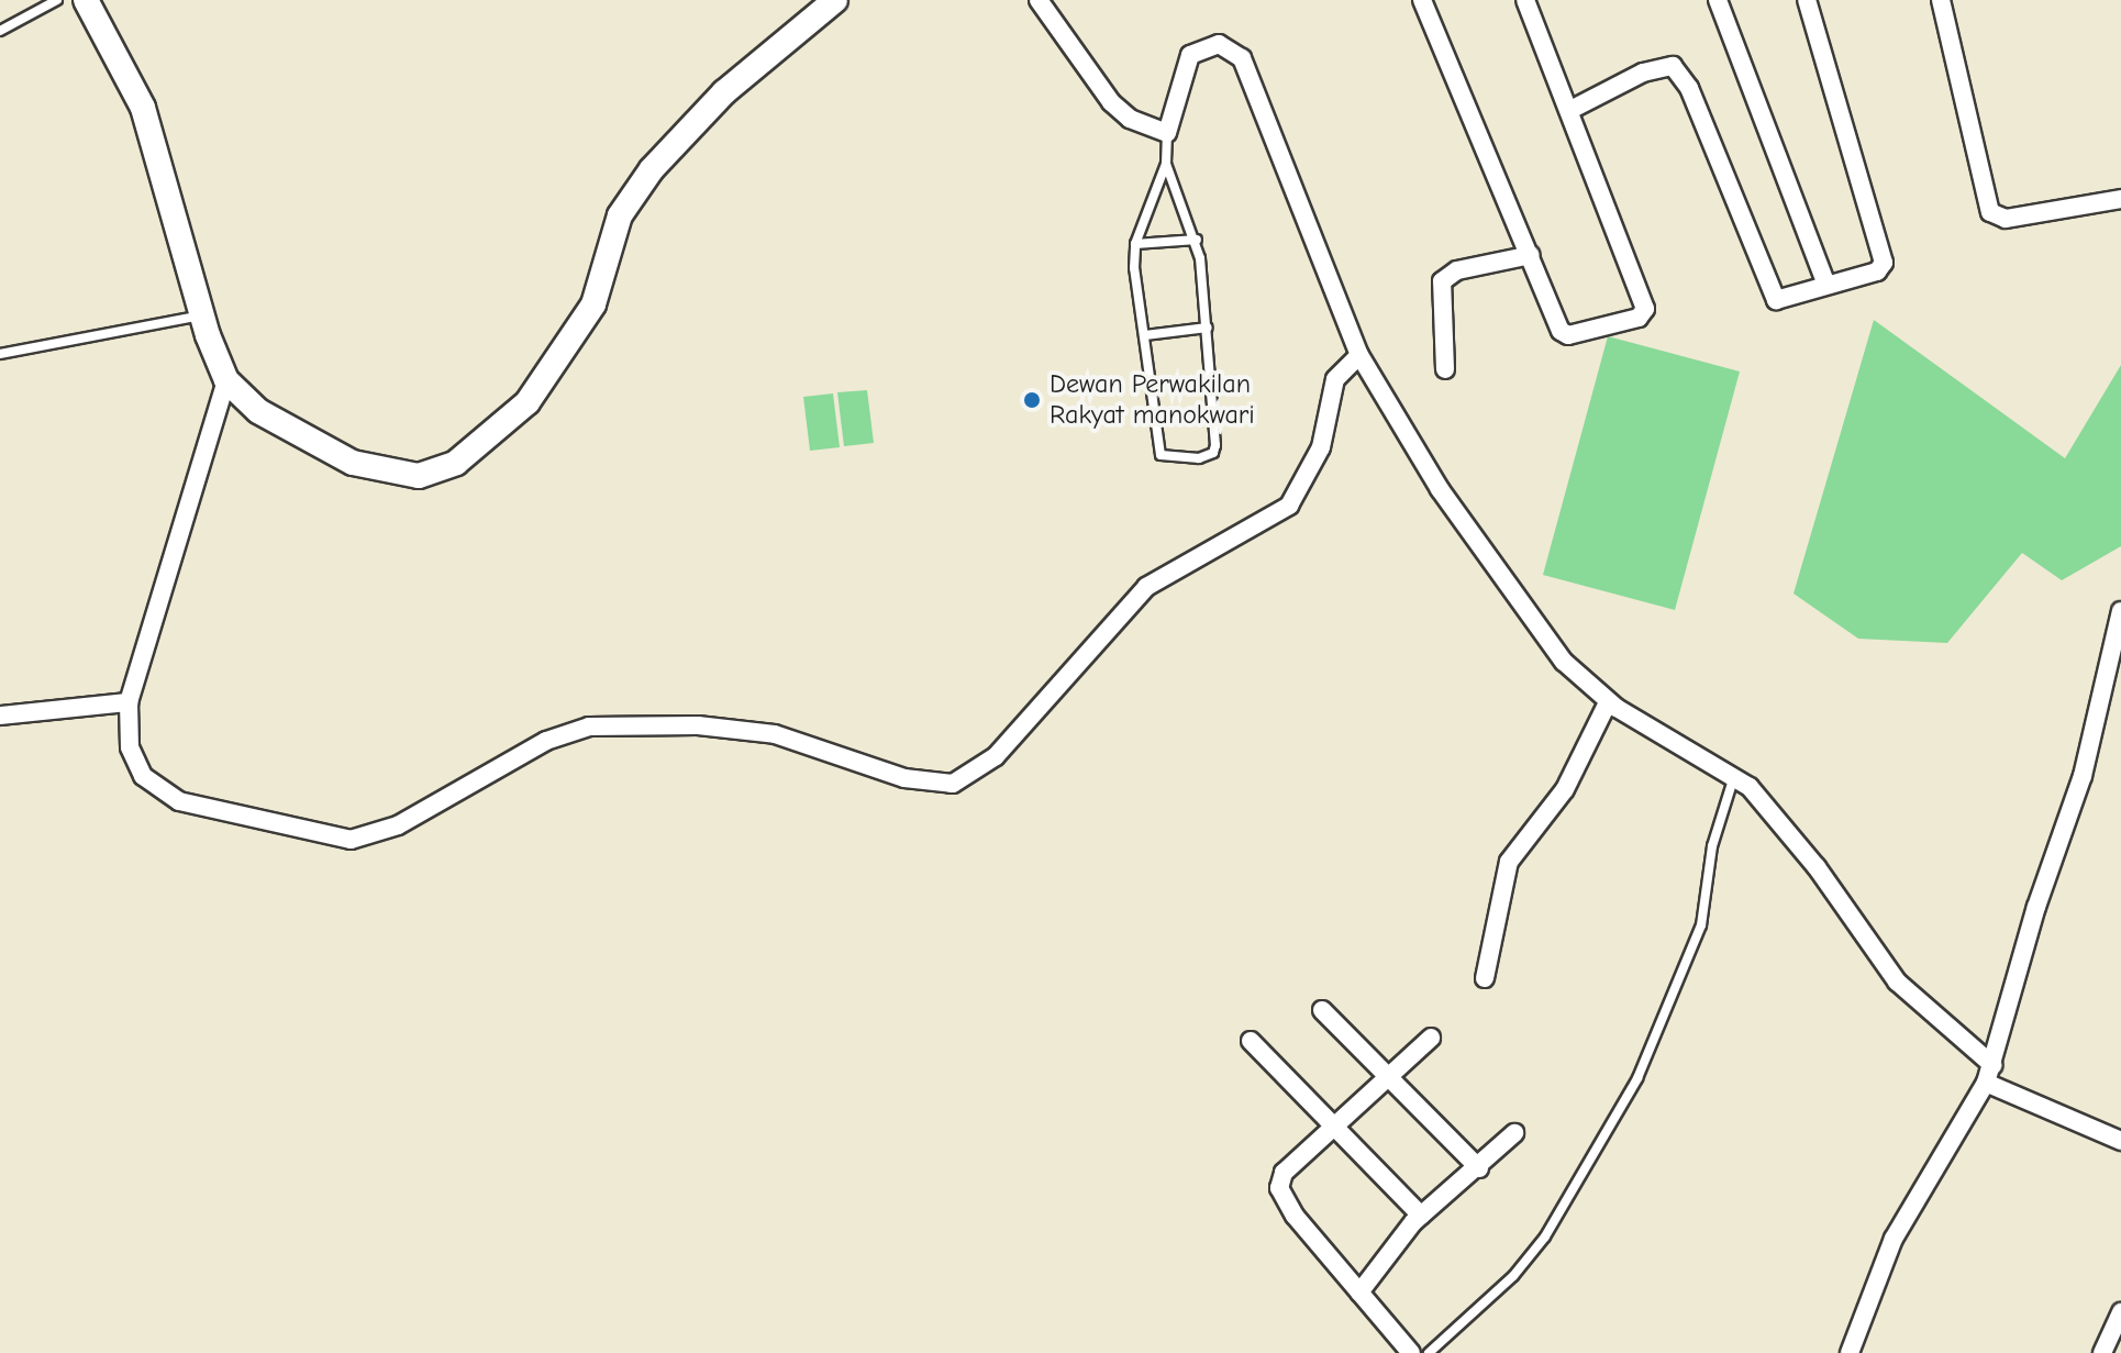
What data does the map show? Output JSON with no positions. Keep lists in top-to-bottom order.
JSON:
{
  "places": ["Dewan Perwakilan Rakyat manokwari"]
}
